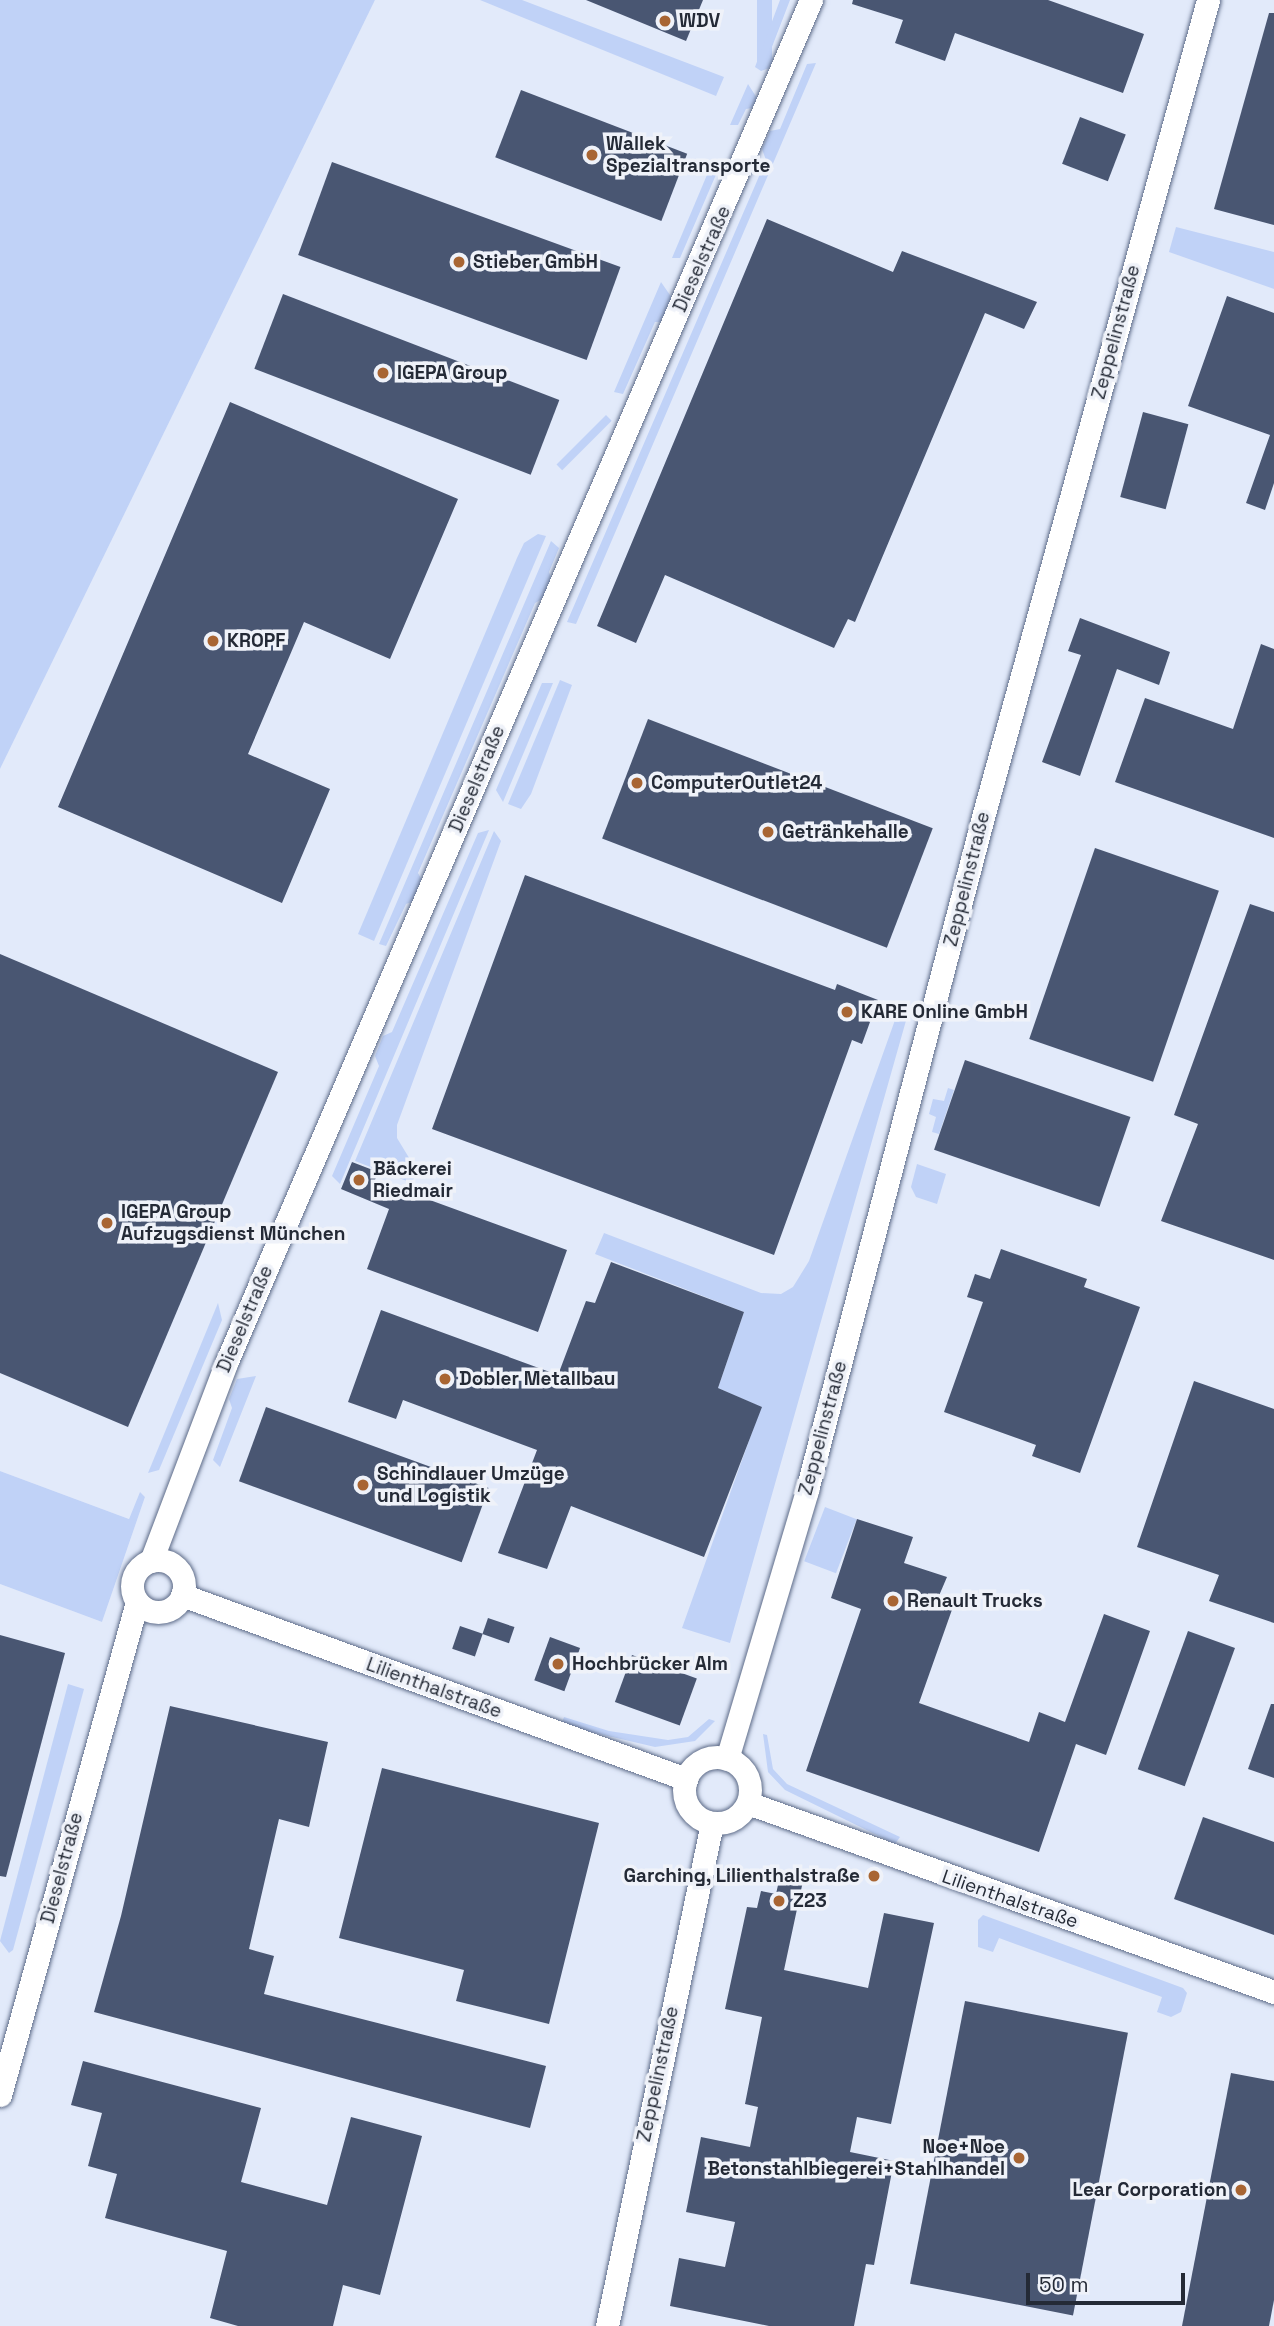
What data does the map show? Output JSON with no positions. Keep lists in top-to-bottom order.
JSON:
{
  "streets": {
    "street": ["Dieselstraße", "Zeppelinstraße", "Lilienthalstraße"]
  },
  "crossings": [
    ["Dieselstraße", "Lilienthalstraße"],
    ["Zeppelinstraße", "Lilienthalstraße"]
  ],
  "places": [
    "WDV",
    "Wallek Spezialtransporte",
    "Stieber GmbH",
    "IGEPA Group",
    "KROPF",
    "ComputerOutlet24",
    "Getränkehalle",
    "KARE Online GmbH",
    "Bäckerei Riedmair",
    "IGEPA Group Aufzugsdienst München",
    "Dobler Metallbau",
    "Schindlauer Umzüge und Logistik",
    "Renault Trucks",
    "Hochbrücker Alm",
    "Garching, Lilienthalstraße",
    "Z23",
    "Noe+Noe Betonstahlbiegerei+Stahlhandel",
    "Lear Corporation"
  ],
  "scale_bar": "50 m"
}
